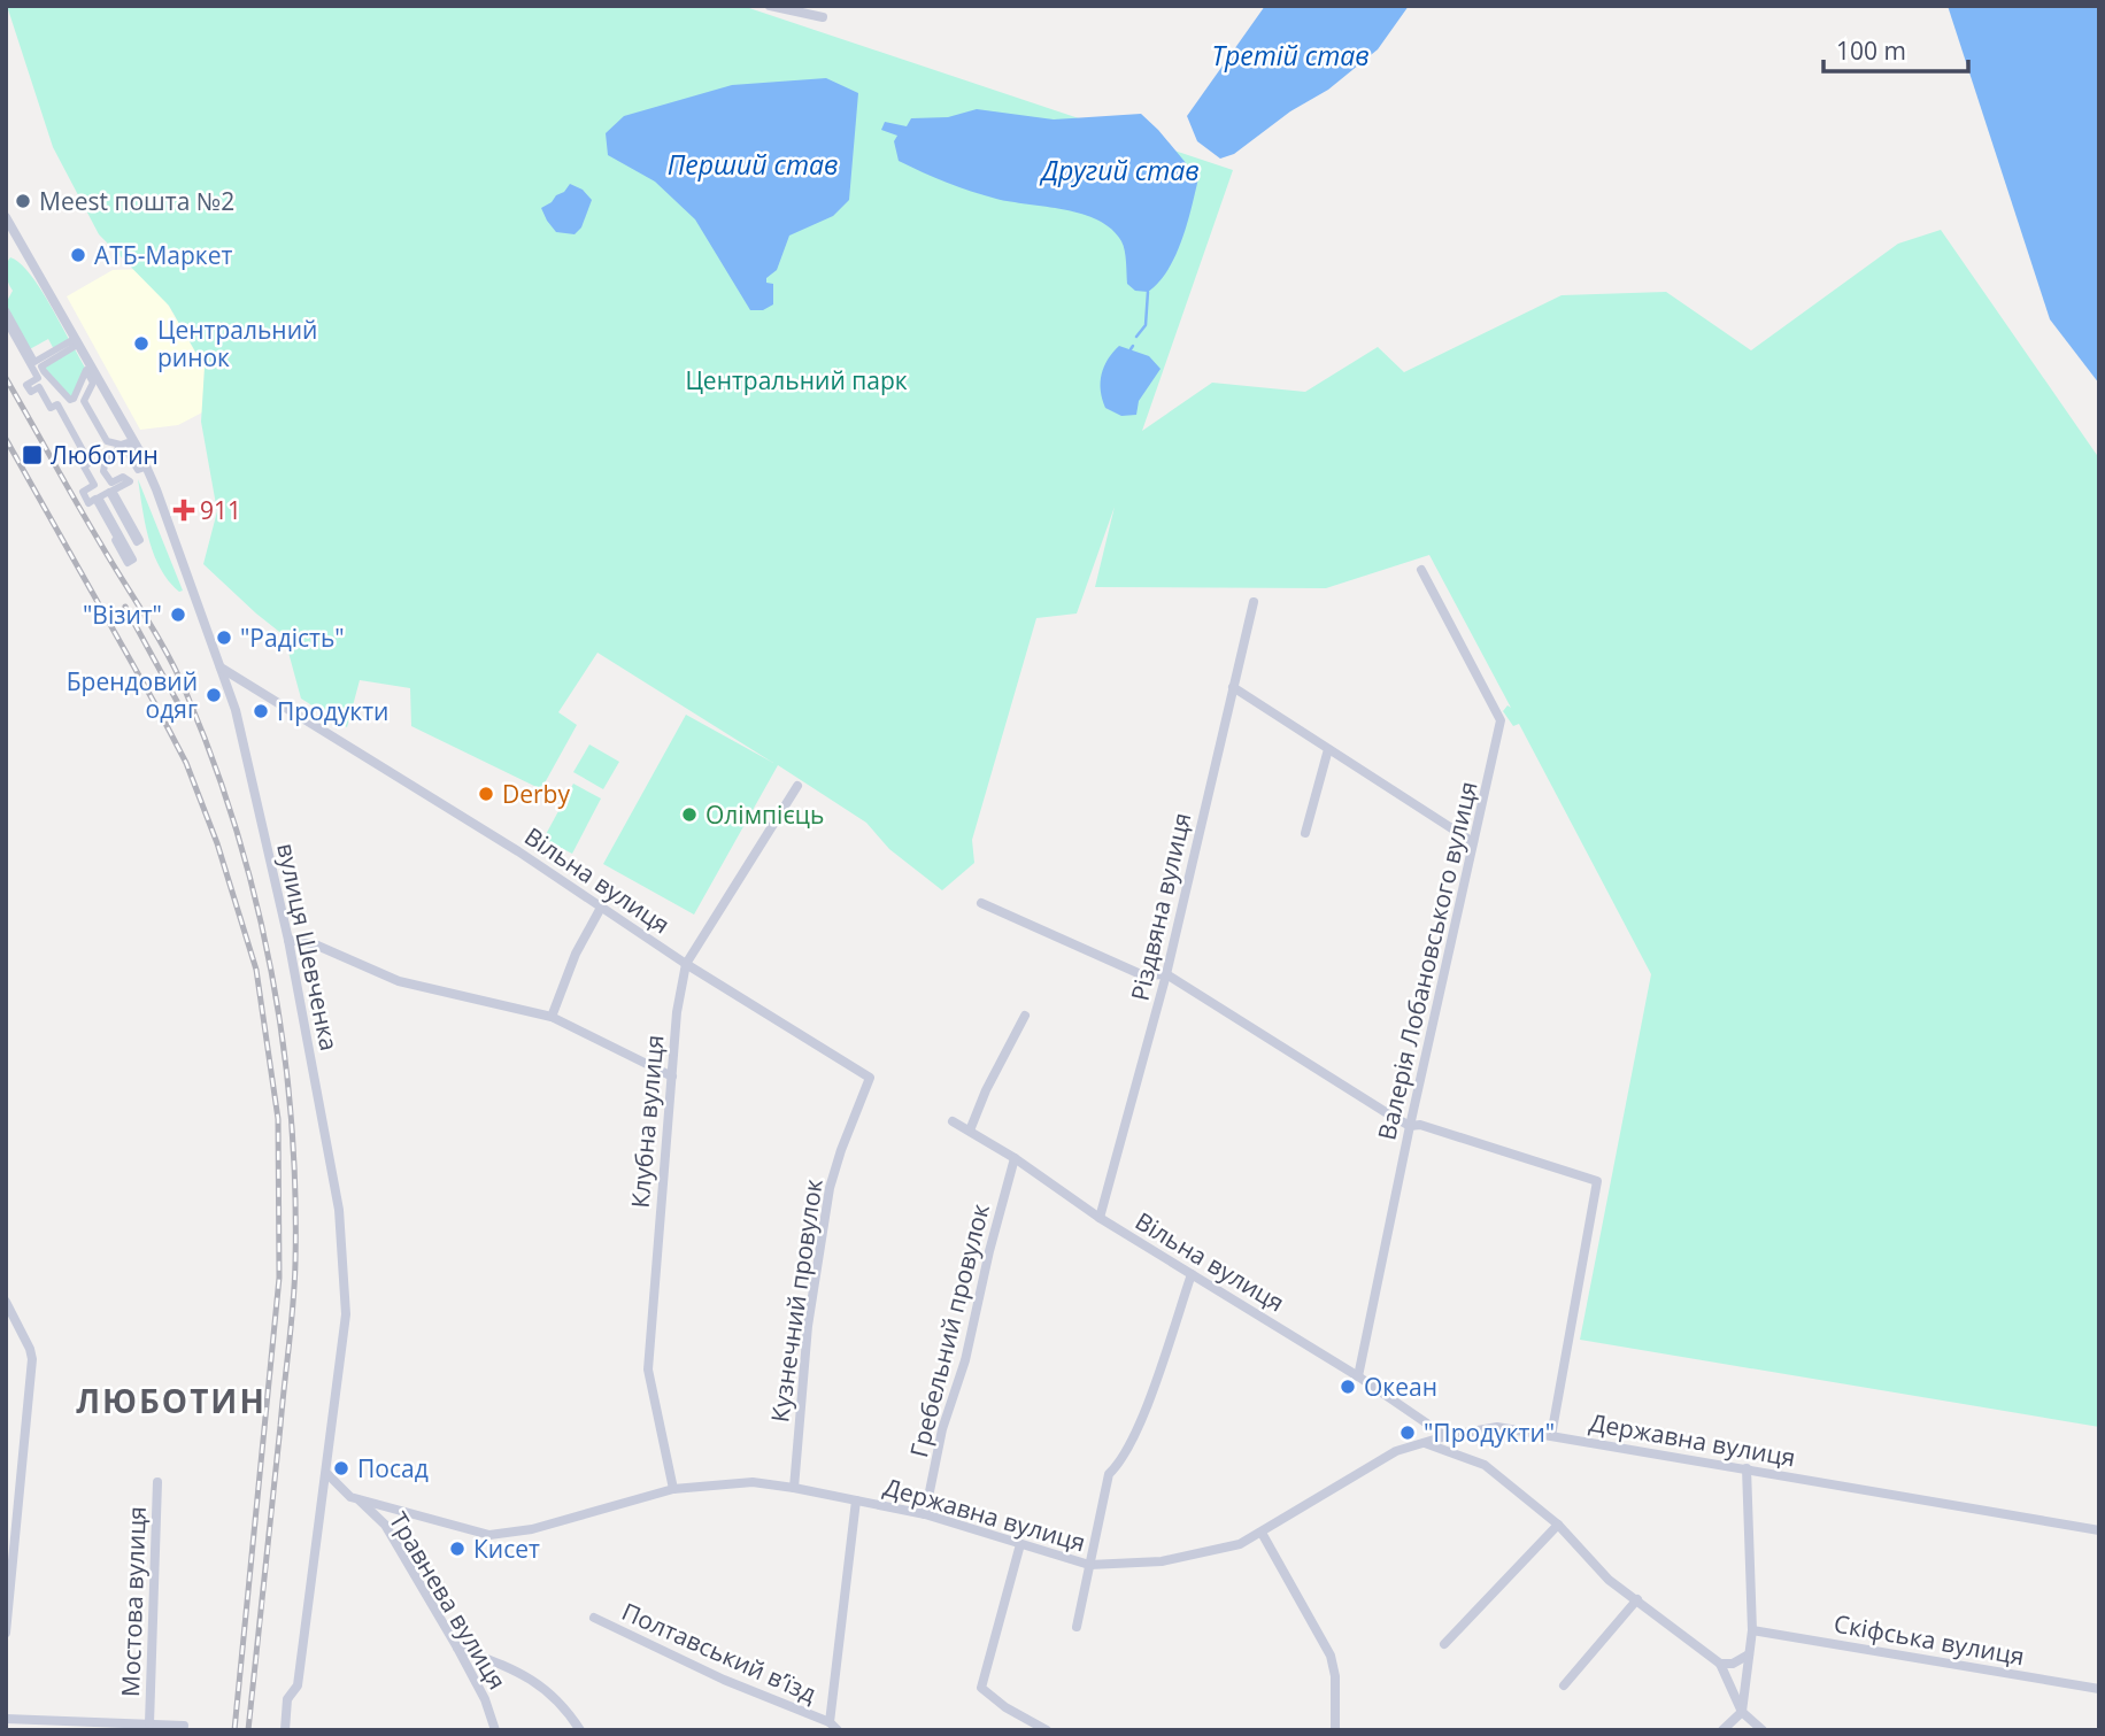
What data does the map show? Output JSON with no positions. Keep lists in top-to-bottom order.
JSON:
{
  "streets": {
    "street": [
      "Вільна вулиця",
      "Різдвяна вулиця",
      "вулиця Шевченка",
      "Валерія Лобановського вулиця",
      "Клубна вулиця",
      "Кузнечний провулок",
      "Гребельний провулок",
      "Державна вулиця",
      "Травнева вулиця",
      "Мостова вулиця",
      "Скіфська вулиця",
      "Полтавський в’їзд"
    ]
  },
  "crossings": [
    ["Вільна вулиця", "Різдвяна вулиця"],
    ["Вільна вулиця", "вулиця Шевченка"],
    ["Вільна вулиця", "Валерія Лобановського вулиця"],
    ["Вільна вулиця", "Клубна вулиця"],
    ["Вільна вулиця", "Кузнечний провулок"],
    ["Вільна вулиця", "Гребельний провулок"],
    ["Вільна вулиця", "Державна вулиця"],
    ["вулиця Шевченка", "Державна вулиця"],
    ["Клубна вулиця", "Державна вулиця"],
    ["Кузнечний провулок", "Державна вулиця"],
    ["Гребельний провулок", "Державна вулиця"],
    ["Державна вулиця", "Травнева вулиця"]
  ],
  "districts": ["ЛЮБОТИН"],
  "water": ["Третій став", "Перший став", "Другий став"],
  "parks": ["Центральний парк"],
  "places": {
    "other": [
      "Meest пошта №2",
      "АТБ-Маркет",
      "Центральний ринок",
      "\"Візит\"",
      "\"Радість\"",
      "Брендовий одяг",
      "Продукти",
      "Derby",
      "Олімпієць",
      "Океан",
      "\"Продукти\"",
      "Посад",
      "Кисет"
    ],
    "transit": ["Люботин"],
    "health": ["911"]
  },
  "scale_bar": "100 m"
}
